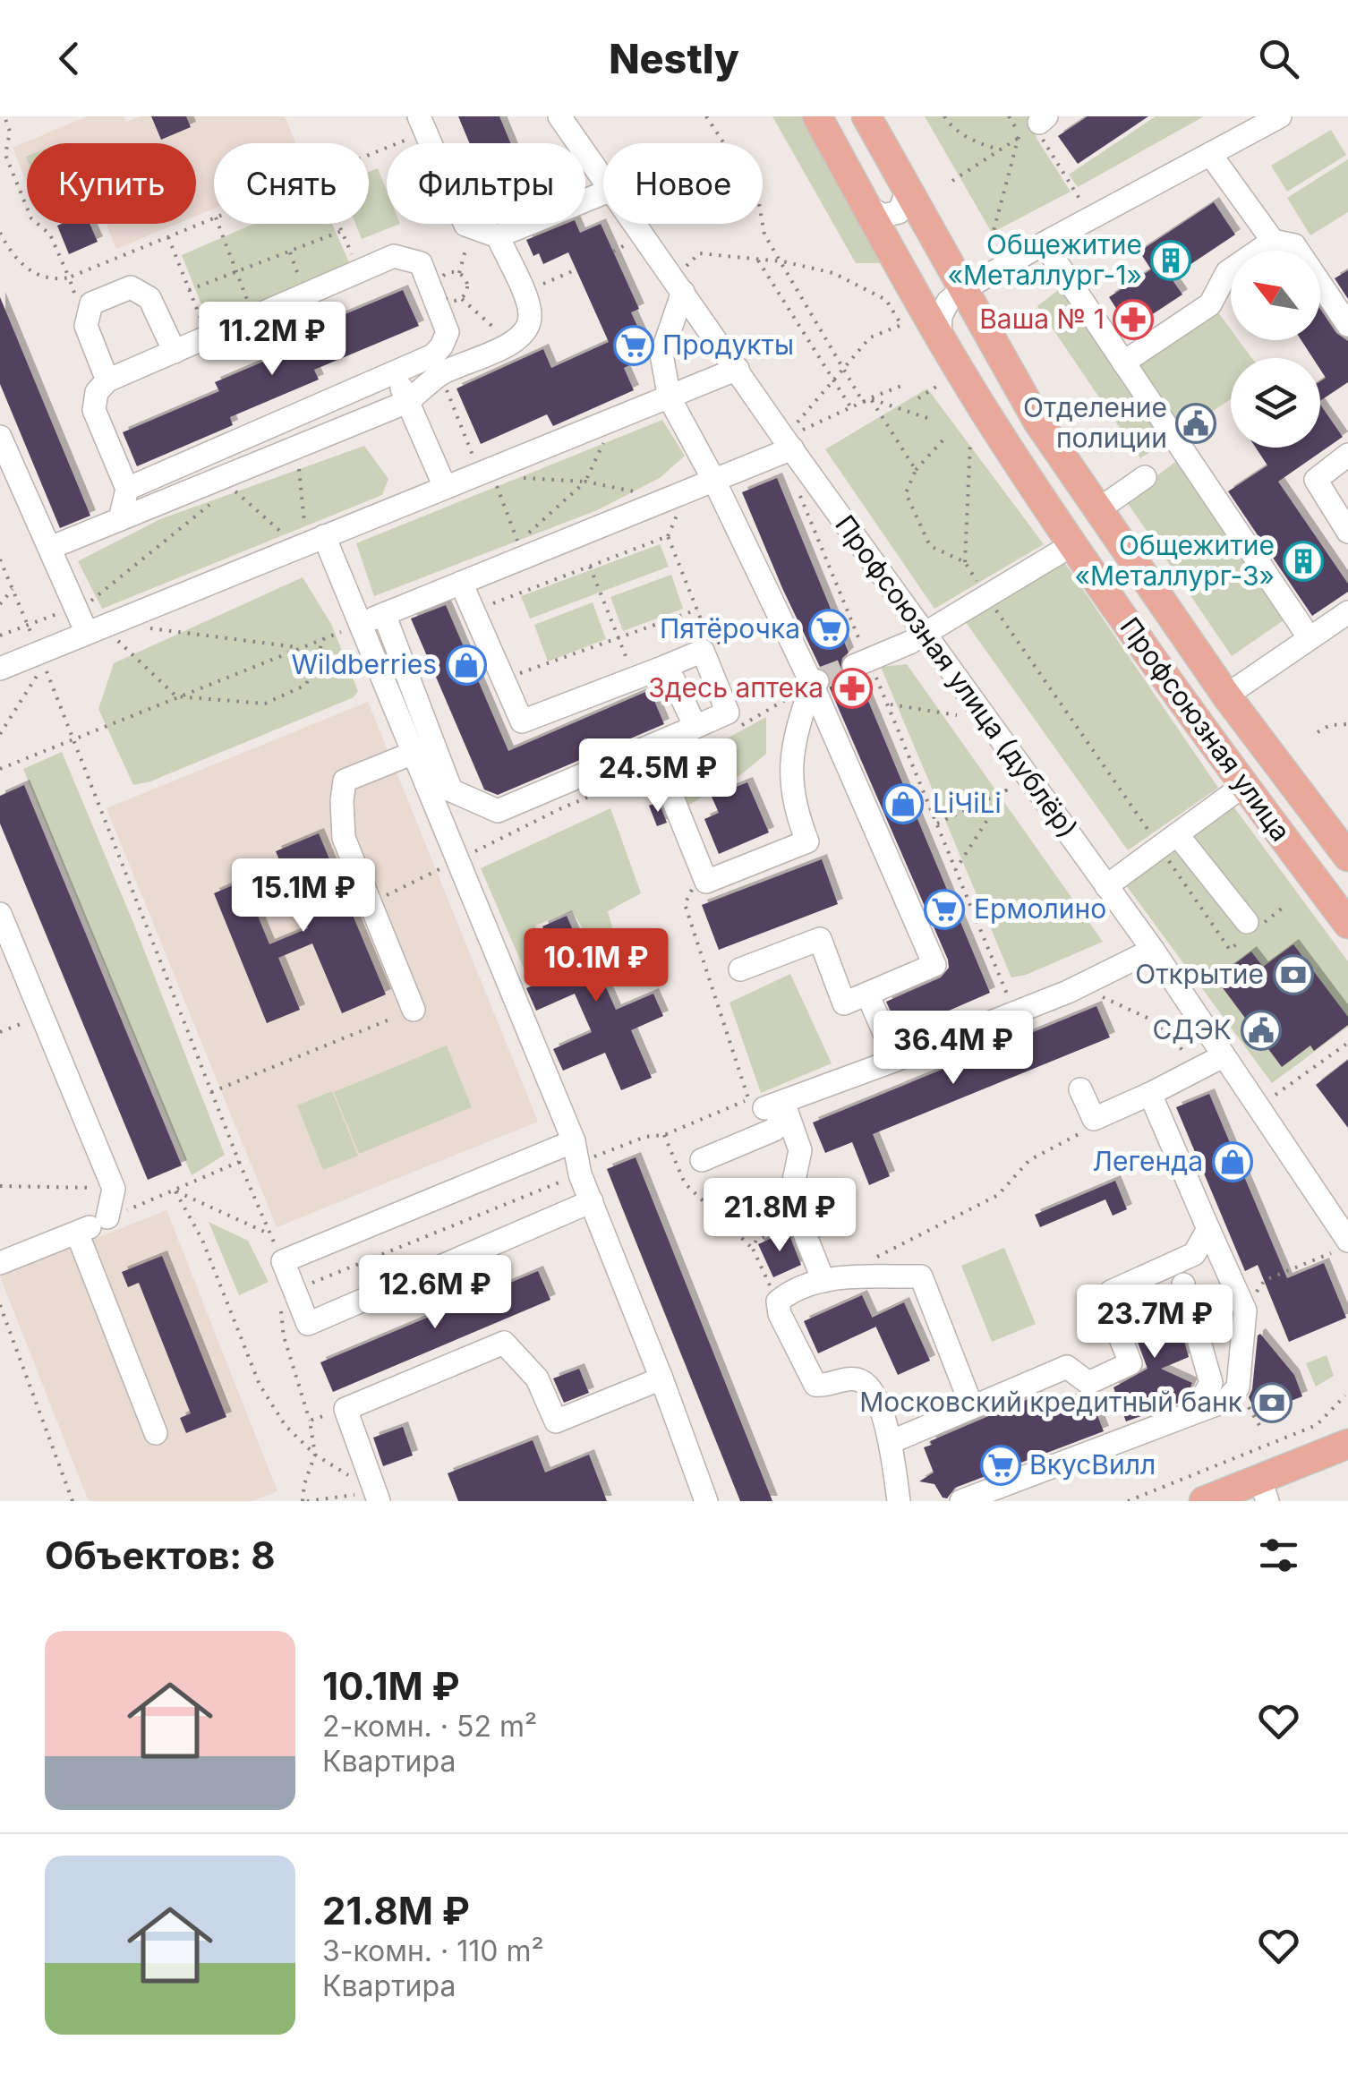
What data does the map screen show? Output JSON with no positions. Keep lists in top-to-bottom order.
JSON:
{
  "streets": {
    "main road": ["Профсоюзная улица"],
    "street": ["Профсоюзная улица (дублёр)"]
  },
  "places": {
    "building": ["Общежитие «Металлург-1»", "Общежитие «Металлург-3»"],
    "pharmacy": ["Ваша № 1", "Здесь аптека"],
    "supermarket": [
      "Продукты",
      "Пятёрочка",
      "Ермолино",
      "ВкусВилл"
    ],
    "public building": ["Отделение полиции", "СДЭК"],
    "shop": ["Wildberries", "LiЧiLi", "Легенда"],
    "bank": ["Открытие", "Московский кредитный банк"]
  },
  "north": "top left",
  "page": {
    "header": "Nestly",
    "chip": [
      "Купить",
      "Снять",
      "Фильтры",
      "Новое"
    ],
    "price": [
      "11.2M ₽",
      "24.5M ₽",
      "15.1M ₽",
      "10.1M ₽",
      "36.4M ₽",
      "21.8M ₽",
      "12.6M ₽",
      "23.7M ₽"
    ],
    "heading": "Объектов: 8",
    "list": [
      {
        "name": "10.1M ₽",
        "note": "2-комн. · 52 m² · Квартира"
      },
      {
        "name": "21.8M ₽",
        "note": "3-комн. · 110 m² · Квартира"
      }
    ]
  }
}
